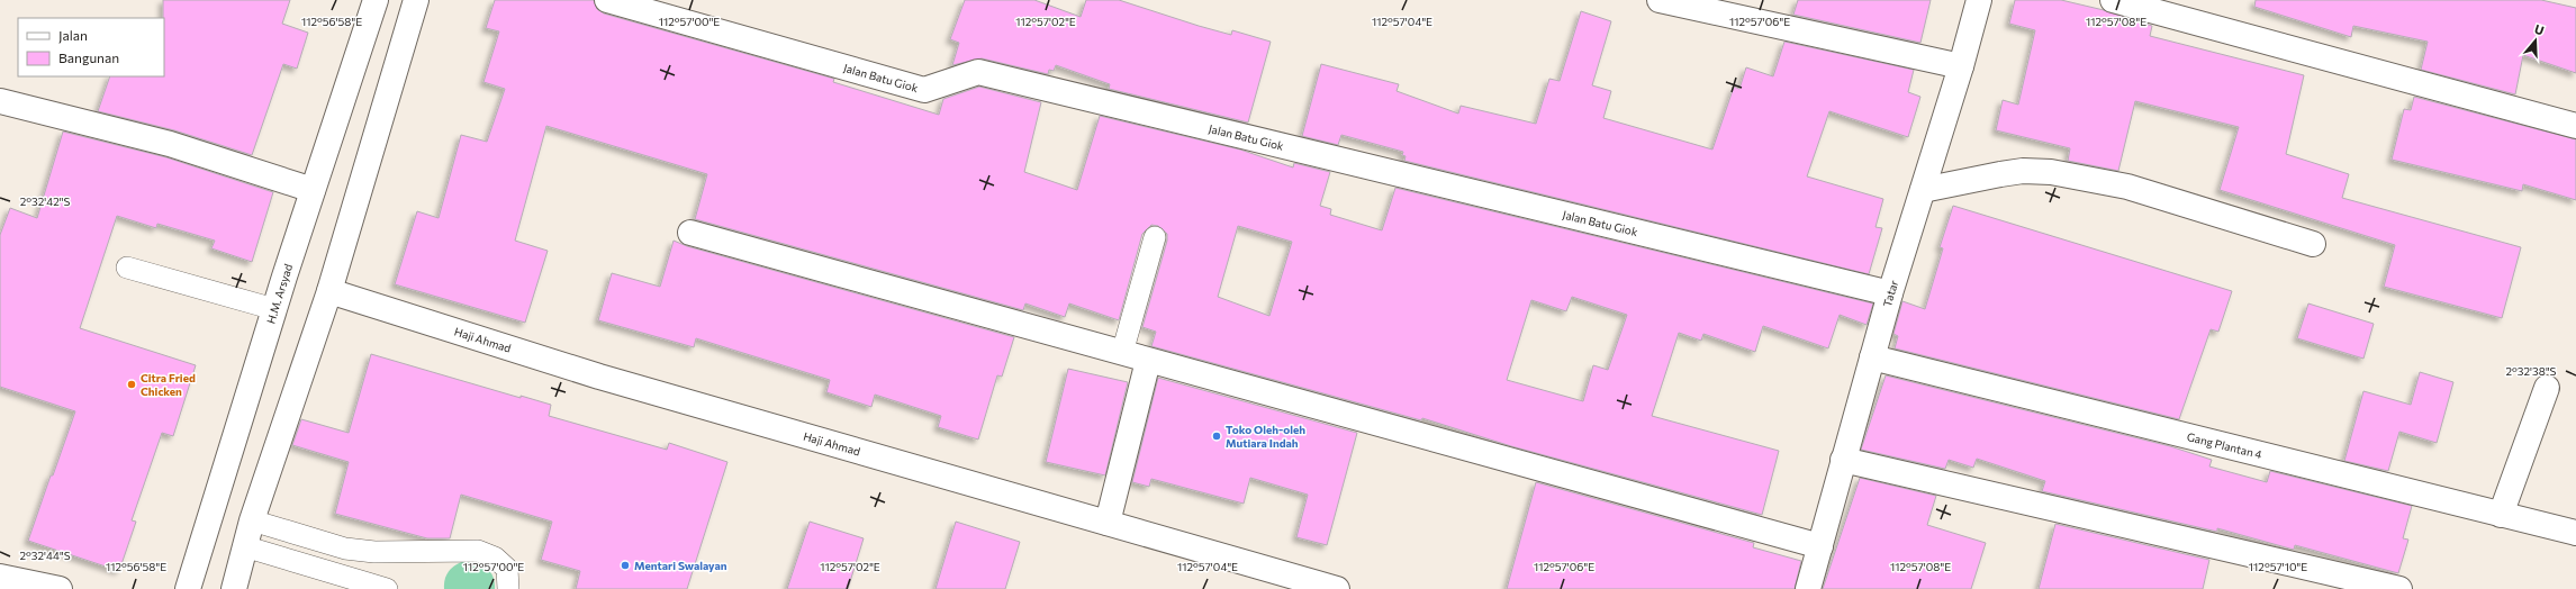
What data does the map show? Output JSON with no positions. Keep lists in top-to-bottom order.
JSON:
{
  "streets": {
    "street": [
      "Jalan Batu Giok",
      "H.M. Arsyad",
      "Tatar",
      "Haji Ahmad",
      "Gang Plantan 4"
    ]
  },
  "crossings": [
    ["Jalan Batu Giok", "Tatar"],
    ["Tatar", "Gang Plantan 4"]
  ],
  "places": ["Citra Fried Chicken", "Toko Oleh-oleh Mutiara Indah", "Mentari Swalayan"],
  "legend": ["Jalan", "Bangunan"],
  "north": "top",
  "coordinates": [
    "112°56'58\"E",
    "112°57'06\"E",
    "112°57'00\"E",
    "112°57'02\"E",
    "112°57'04\"E",
    "112°57'08\"E",
    "2°32'42\"S",
    "2°32'38\"S",
    "2°32'44\"S",
    "112°57'10\"E"
  ]
}
